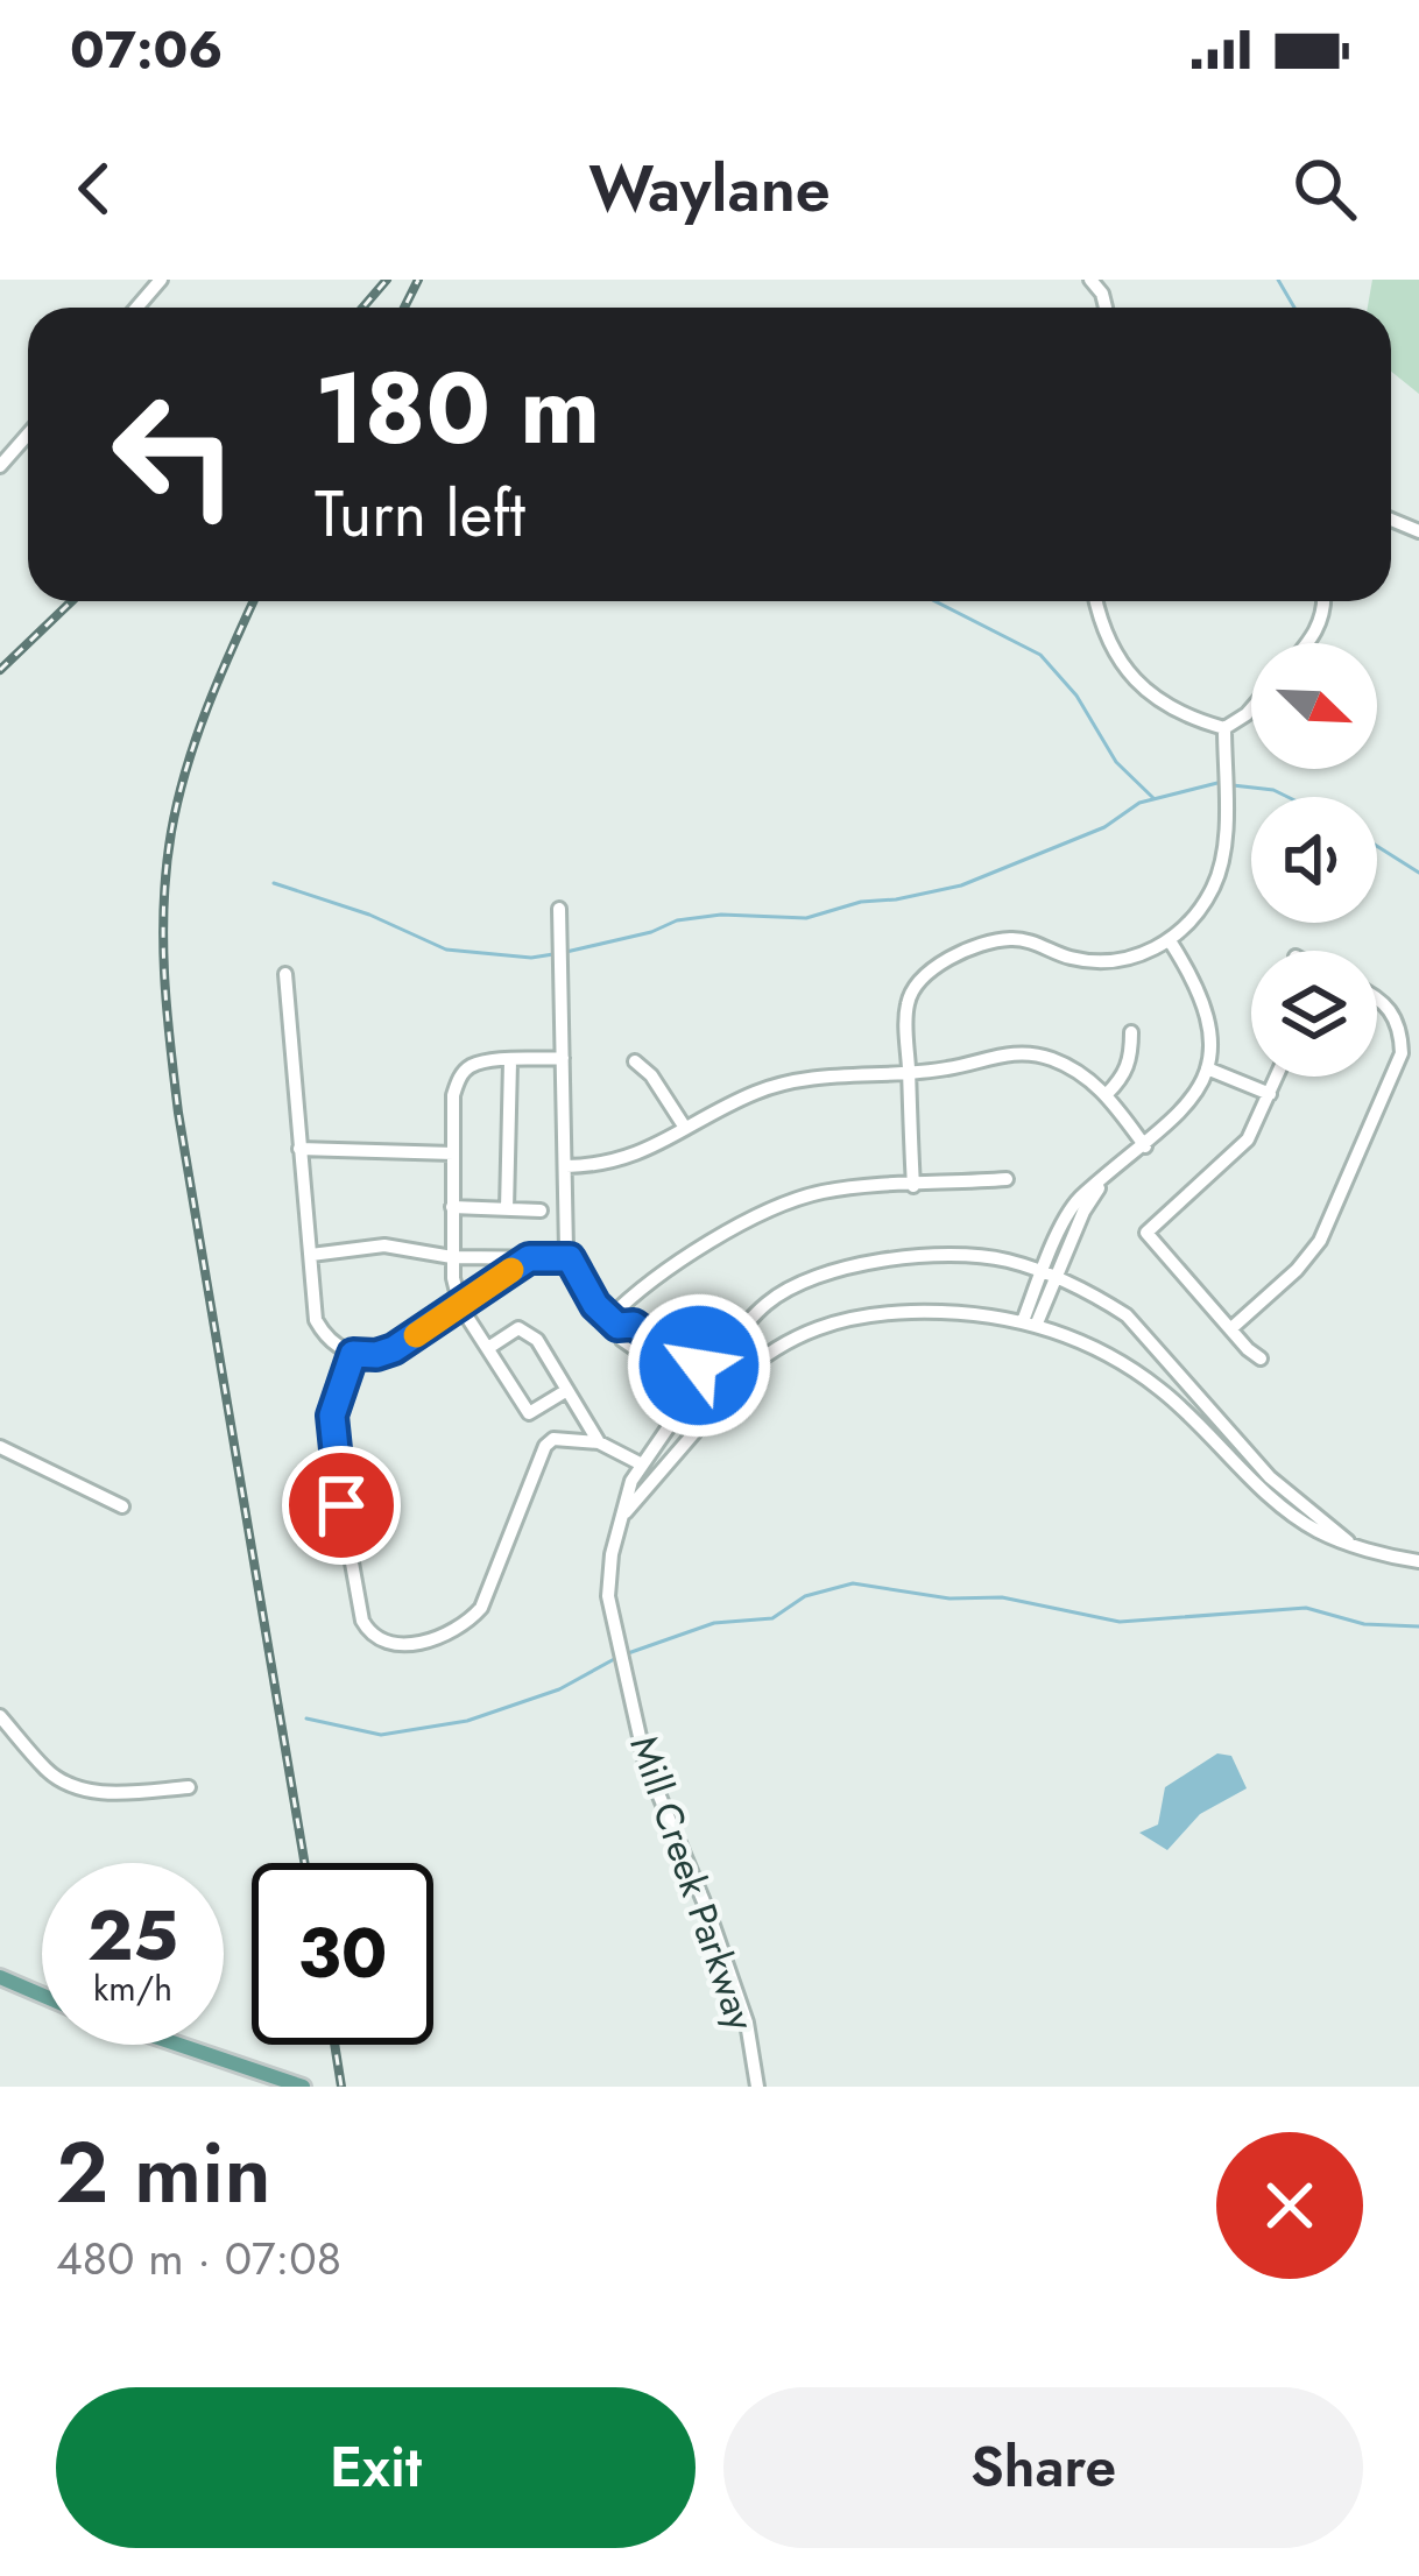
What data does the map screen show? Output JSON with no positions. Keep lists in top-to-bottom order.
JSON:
{
  "streets": {
    "street": ["Mill Creek Parkway"]
  },
  "north": "bottom right",
  "page": {
    "status": "07:06",
    "header": "Waylane",
    "turn": ["180 m", "Turn left"],
    "speed": "25 km/h",
    "limit": "30",
    "heading": ["2 min", "480 m · 07:08"],
    "buttons": ["Exit", "Share"]
  }
}
